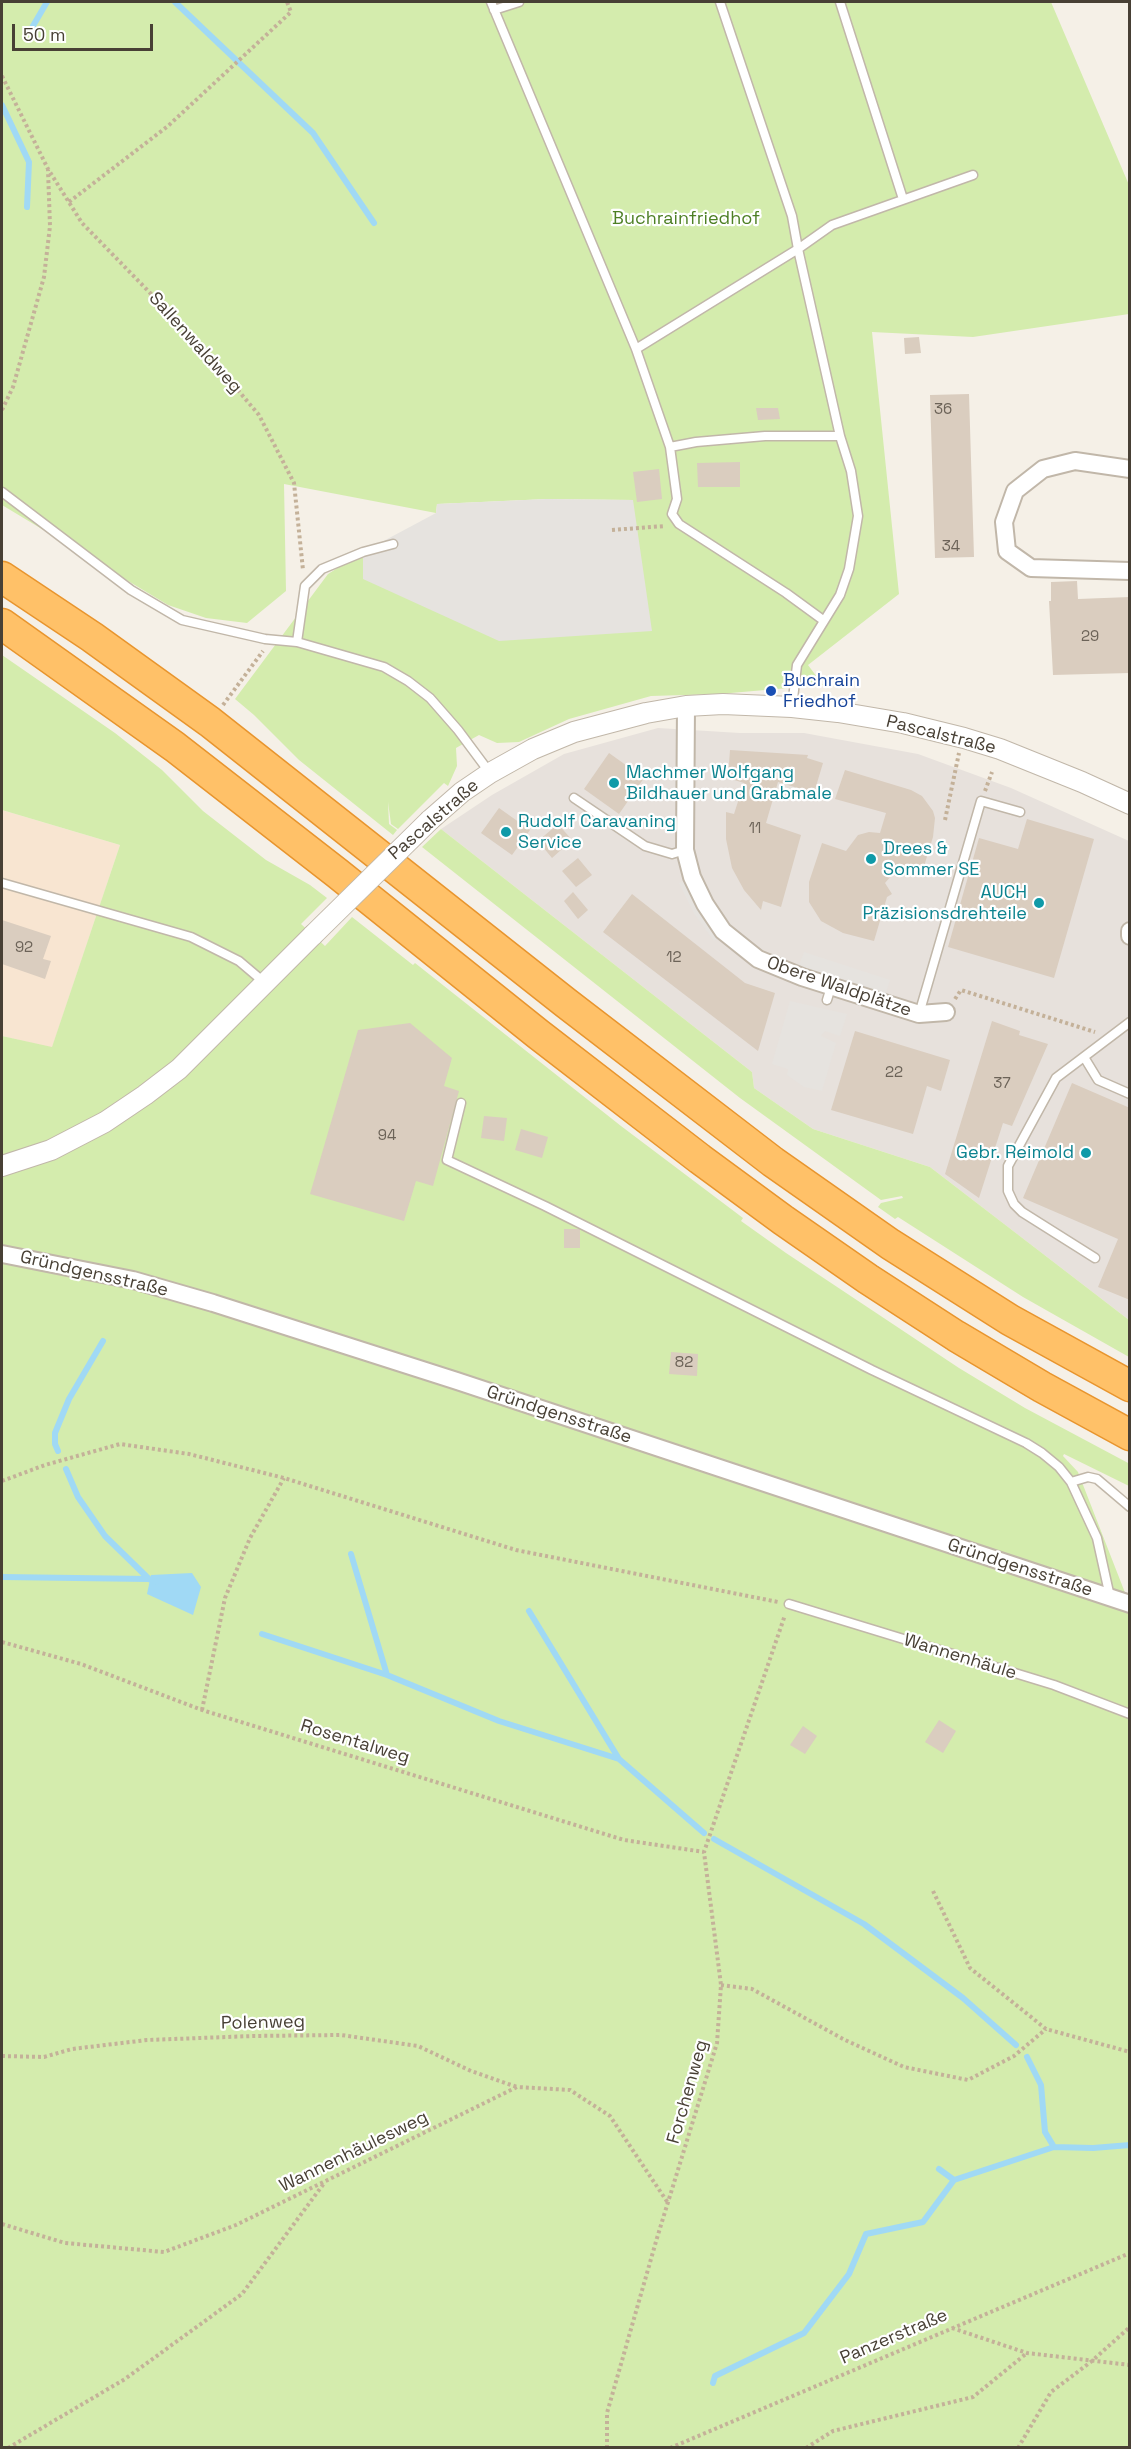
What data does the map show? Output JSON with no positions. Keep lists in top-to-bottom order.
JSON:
{
  "streets": {
    "street": ["Pascalstraße", "Obere Waldplätze", "Gründgensstraße"],
    "lane": ["Wannenhäule"],
    "path": [
      "Sallenwaldweg",
      "Rosentalweg",
      "Polenweg",
      "Forchenweg",
      "Wannenhäulesweg",
      "Panzerstraße"
    ]
  },
  "crossings": [
    ["Pascalstraße", "Obere Waldplätze"],
    ["Wannenhäule", "Forchenweg"],
    ["Rosentalweg", "Forchenweg"],
    ["Polenweg", "Wannenhäulesweg"],
    ["Forchenweg", "Wannenhäulesweg"]
  ],
  "parks": ["Buchrainfriedhof"],
  "places": [
    "Buchrain Friedhof",
    "Machmer Wolfgang Bildhauer und Grabmale",
    "Rudolf Caravaning Service",
    "Drees & Sommer SE",
    "AUCH Präzisionsdrehteile",
    "Gebr. Reimold"
  ],
  "house_numbers": [
    "36",
    "34",
    "29",
    "11",
    "92",
    "12",
    "22",
    "37",
    "94",
    "82"
  ],
  "scale_bar": "50 m"
}
